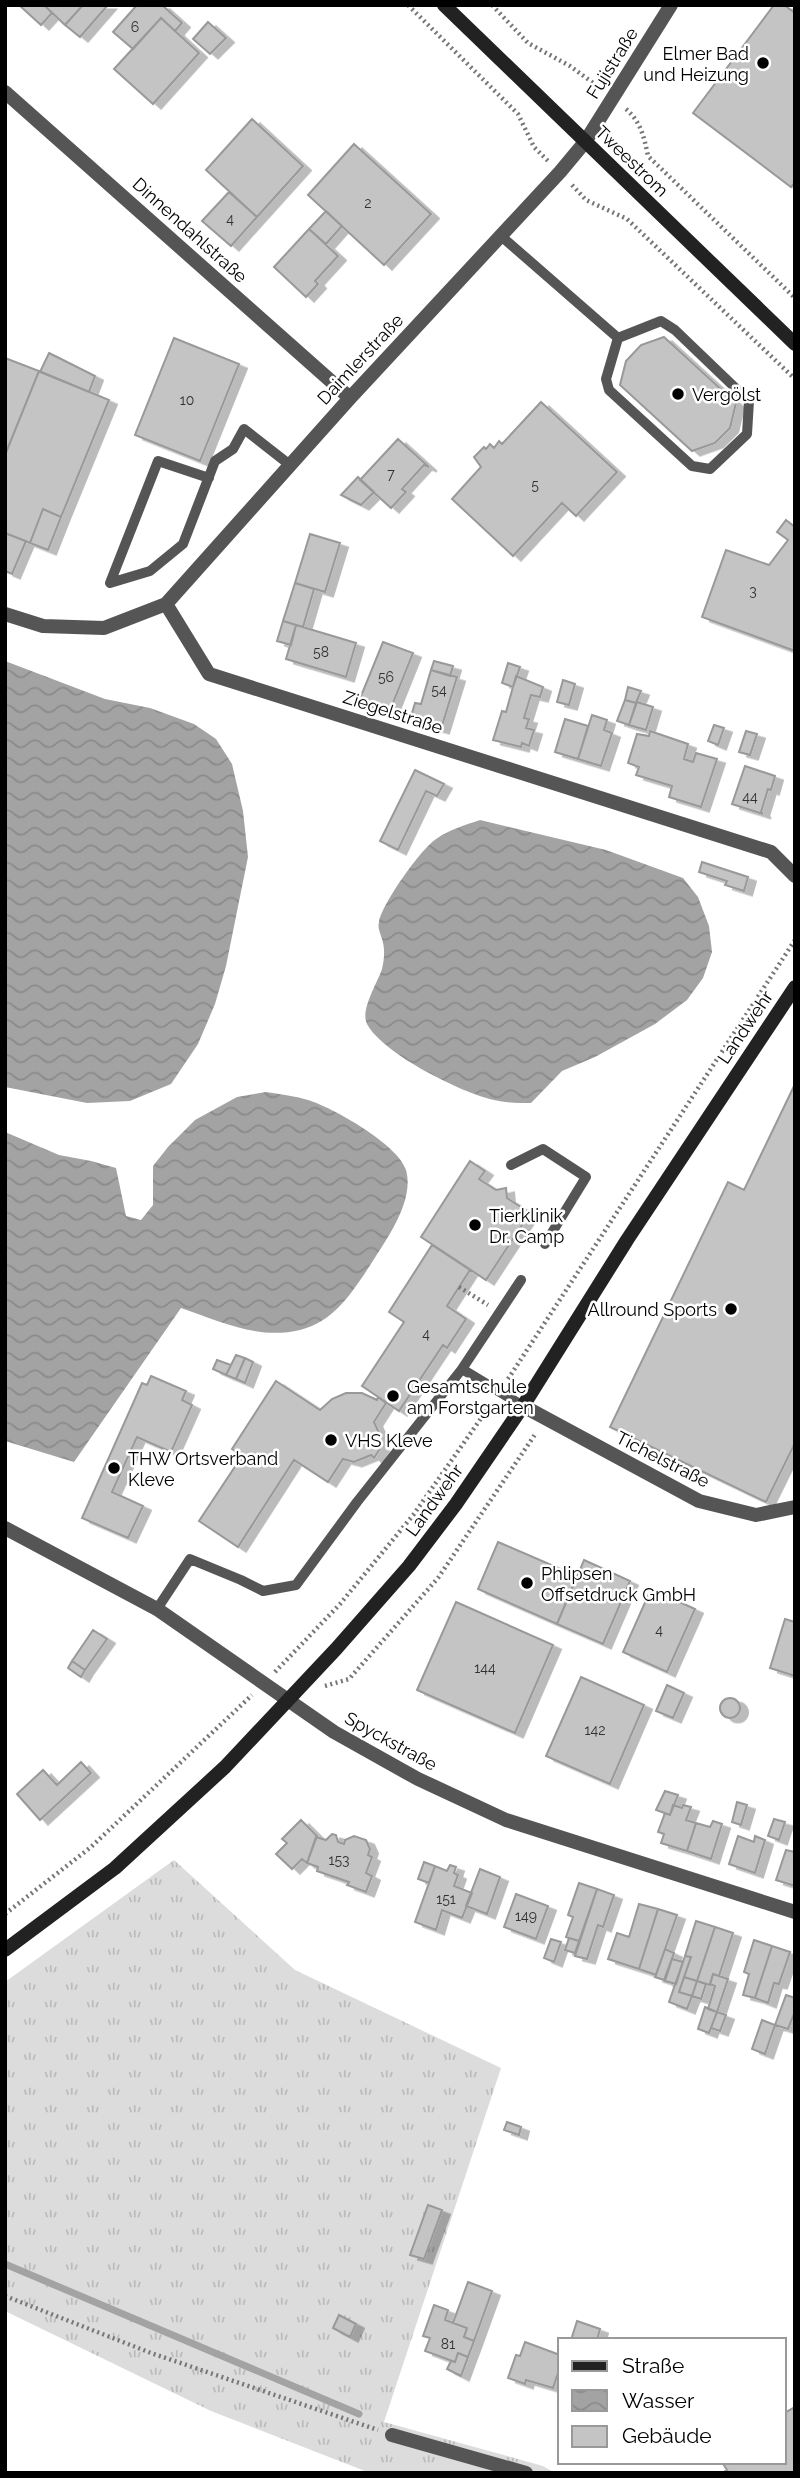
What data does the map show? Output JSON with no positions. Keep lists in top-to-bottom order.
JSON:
{
  "streets": {
    "main road": ["Tweestrom", "Landwehr"],
    "street": [
      "Fujistraße",
      "Dinnendahlstraße",
      "Daimlerstraße",
      "Ziegelstraße",
      "Tichelstraße",
      "Spyckstraße"
    ]
  },
  "crossings": [
    ["Fujistraße", "Tweestrom"],
    ["Fujistraße", "Daimlerstraße"],
    ["Tweestrom", "Daimlerstraße"],
    ["Dinnendahlstraße", "Daimlerstraße"],
    ["Daimlerstraße", "Ziegelstraße"],
    ["Landwehr", "Tichelstraße"],
    ["Landwehr", "Spyckstraße"]
  ],
  "places": [
    "Elmer Bad und Heizung",
    "Vergölst",
    "Tierklinik Dr. Camp",
    "Allround Sports",
    "Gesamtschule am Forstgarten",
    "VHS Kleve",
    "THW Ortsverband Kleve",
    "Phlipsen Offsetdruck GmbH"
  ],
  "house_numbers": [
    "6",
    "2",
    "4",
    "10",
    "7",
    "5",
    "3",
    "58",
    "56",
    "54",
    "44",
    "4",
    "4",
    "144",
    "142",
    "153",
    "151",
    "149",
    "81"
  ],
  "legend": ["Straße", "Wasser", "Gebäude"]
}
